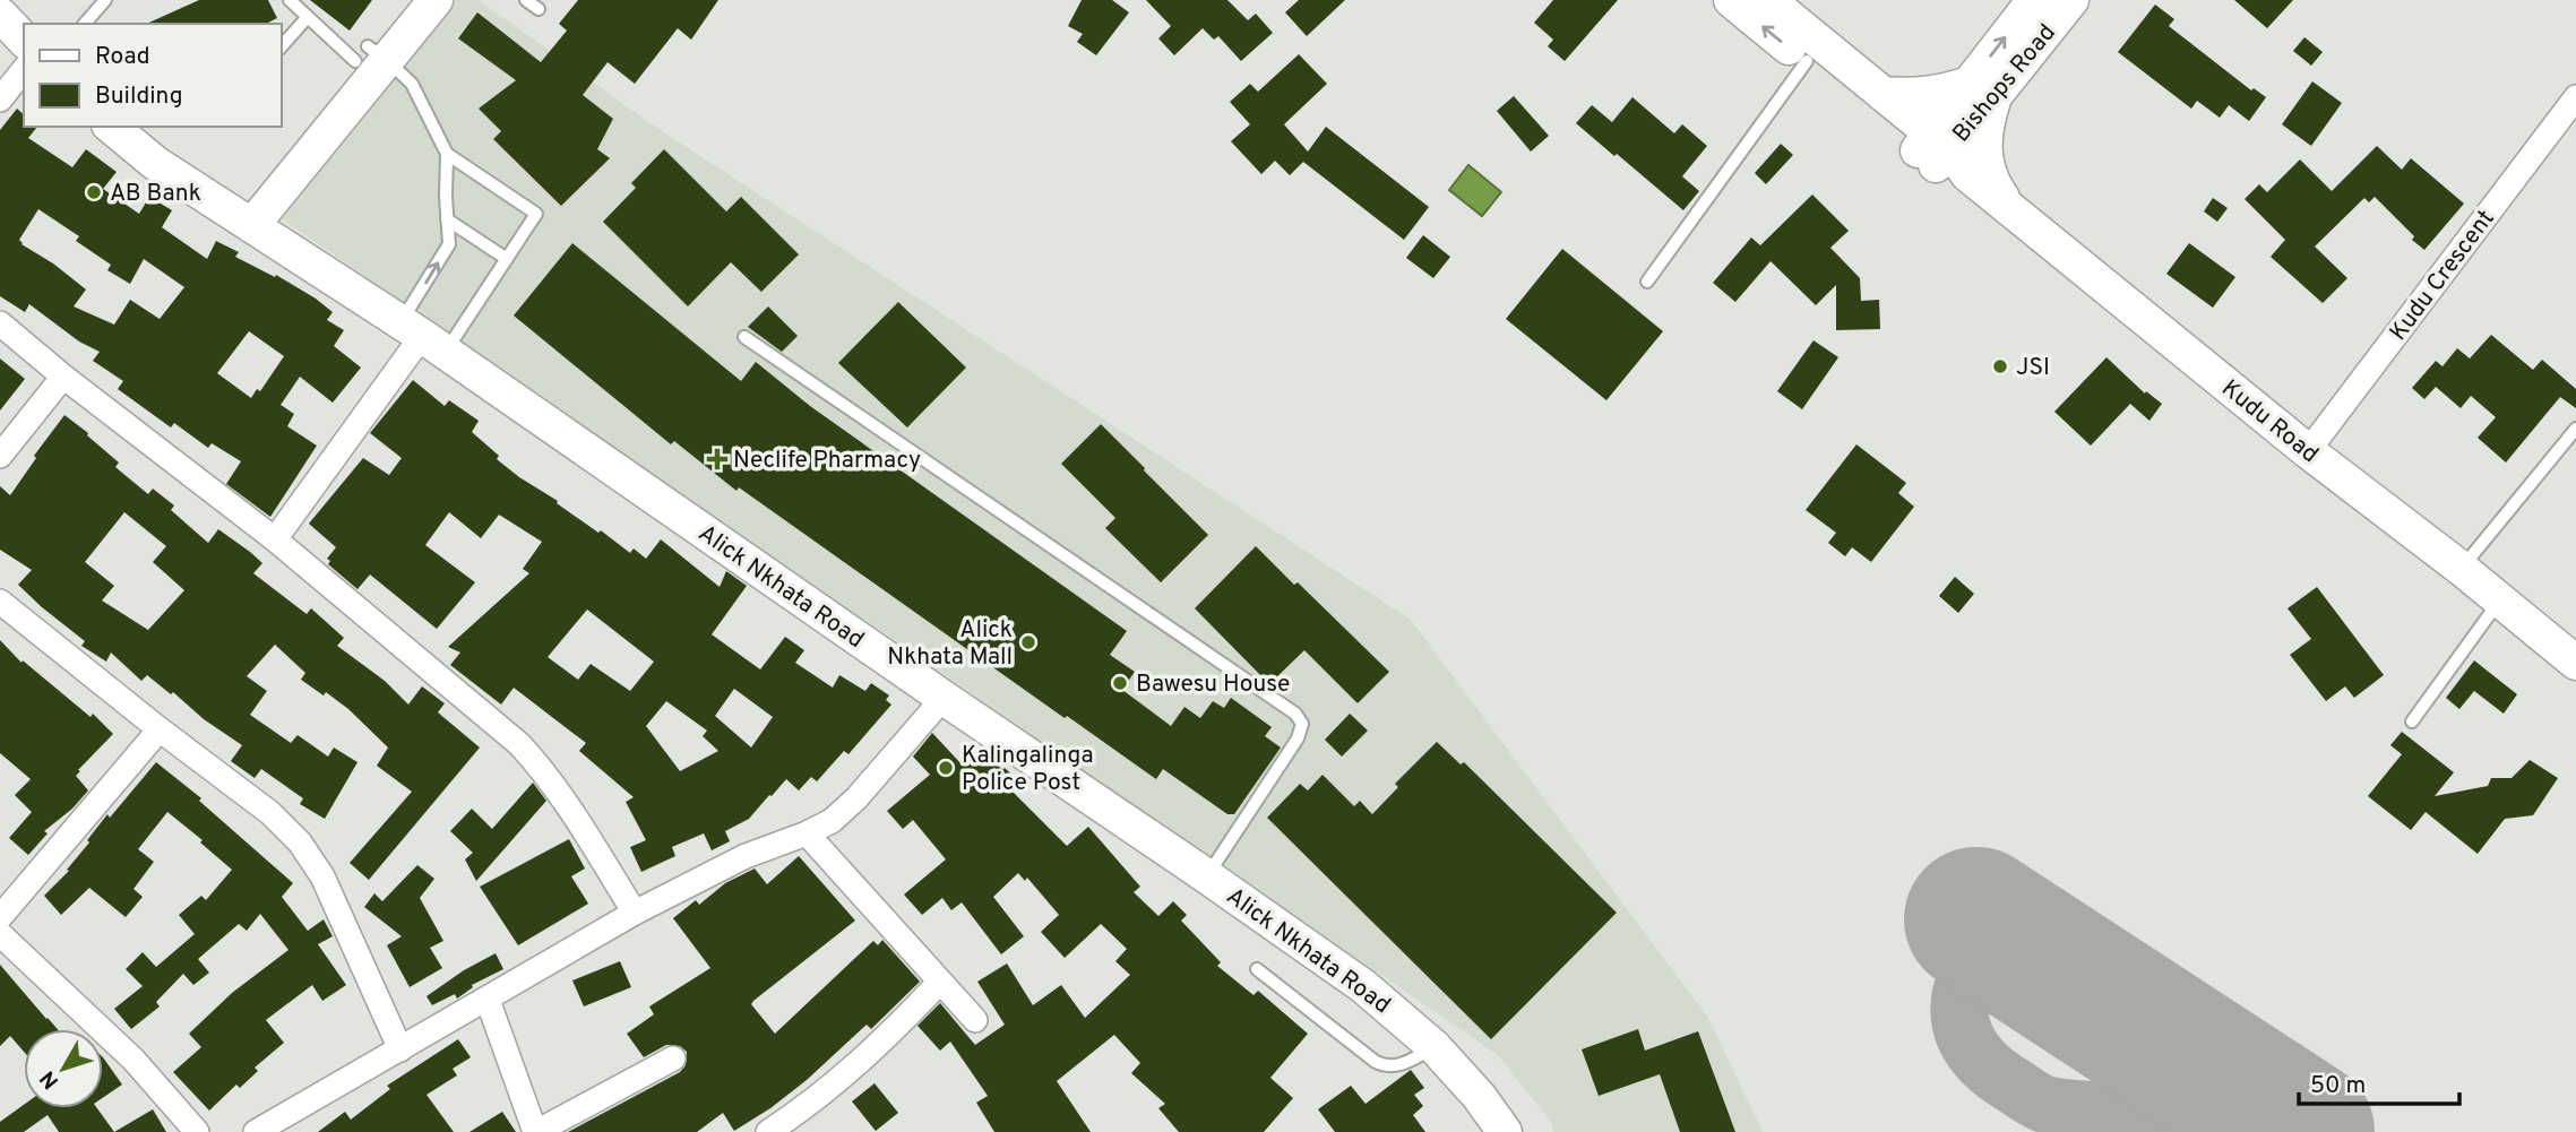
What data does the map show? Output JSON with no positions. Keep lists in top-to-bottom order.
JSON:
{
  "streets": {
    "main road": ["Bishops Road", "Kudu Road", "Alick Nkhata Road"],
    "street": ["Kudu Crescent"]
  },
  "crossings": [
    ["Bishops Road", "Kudu Road"],
    ["Kudu Crescent", "Kudu Road"]
  ],
  "places": {
    "other": [
      "AB Bank",
      "JSI",
      "Alick Nkhata Mall",
      "Bawesu House",
      "Kalingalinga Police Post"
    ],
    "health": ["Neclife Pharmacy"]
  },
  "legend": ["Road", "Building"],
  "scale_bar": "50 m",
  "north": "bottom left"
}
